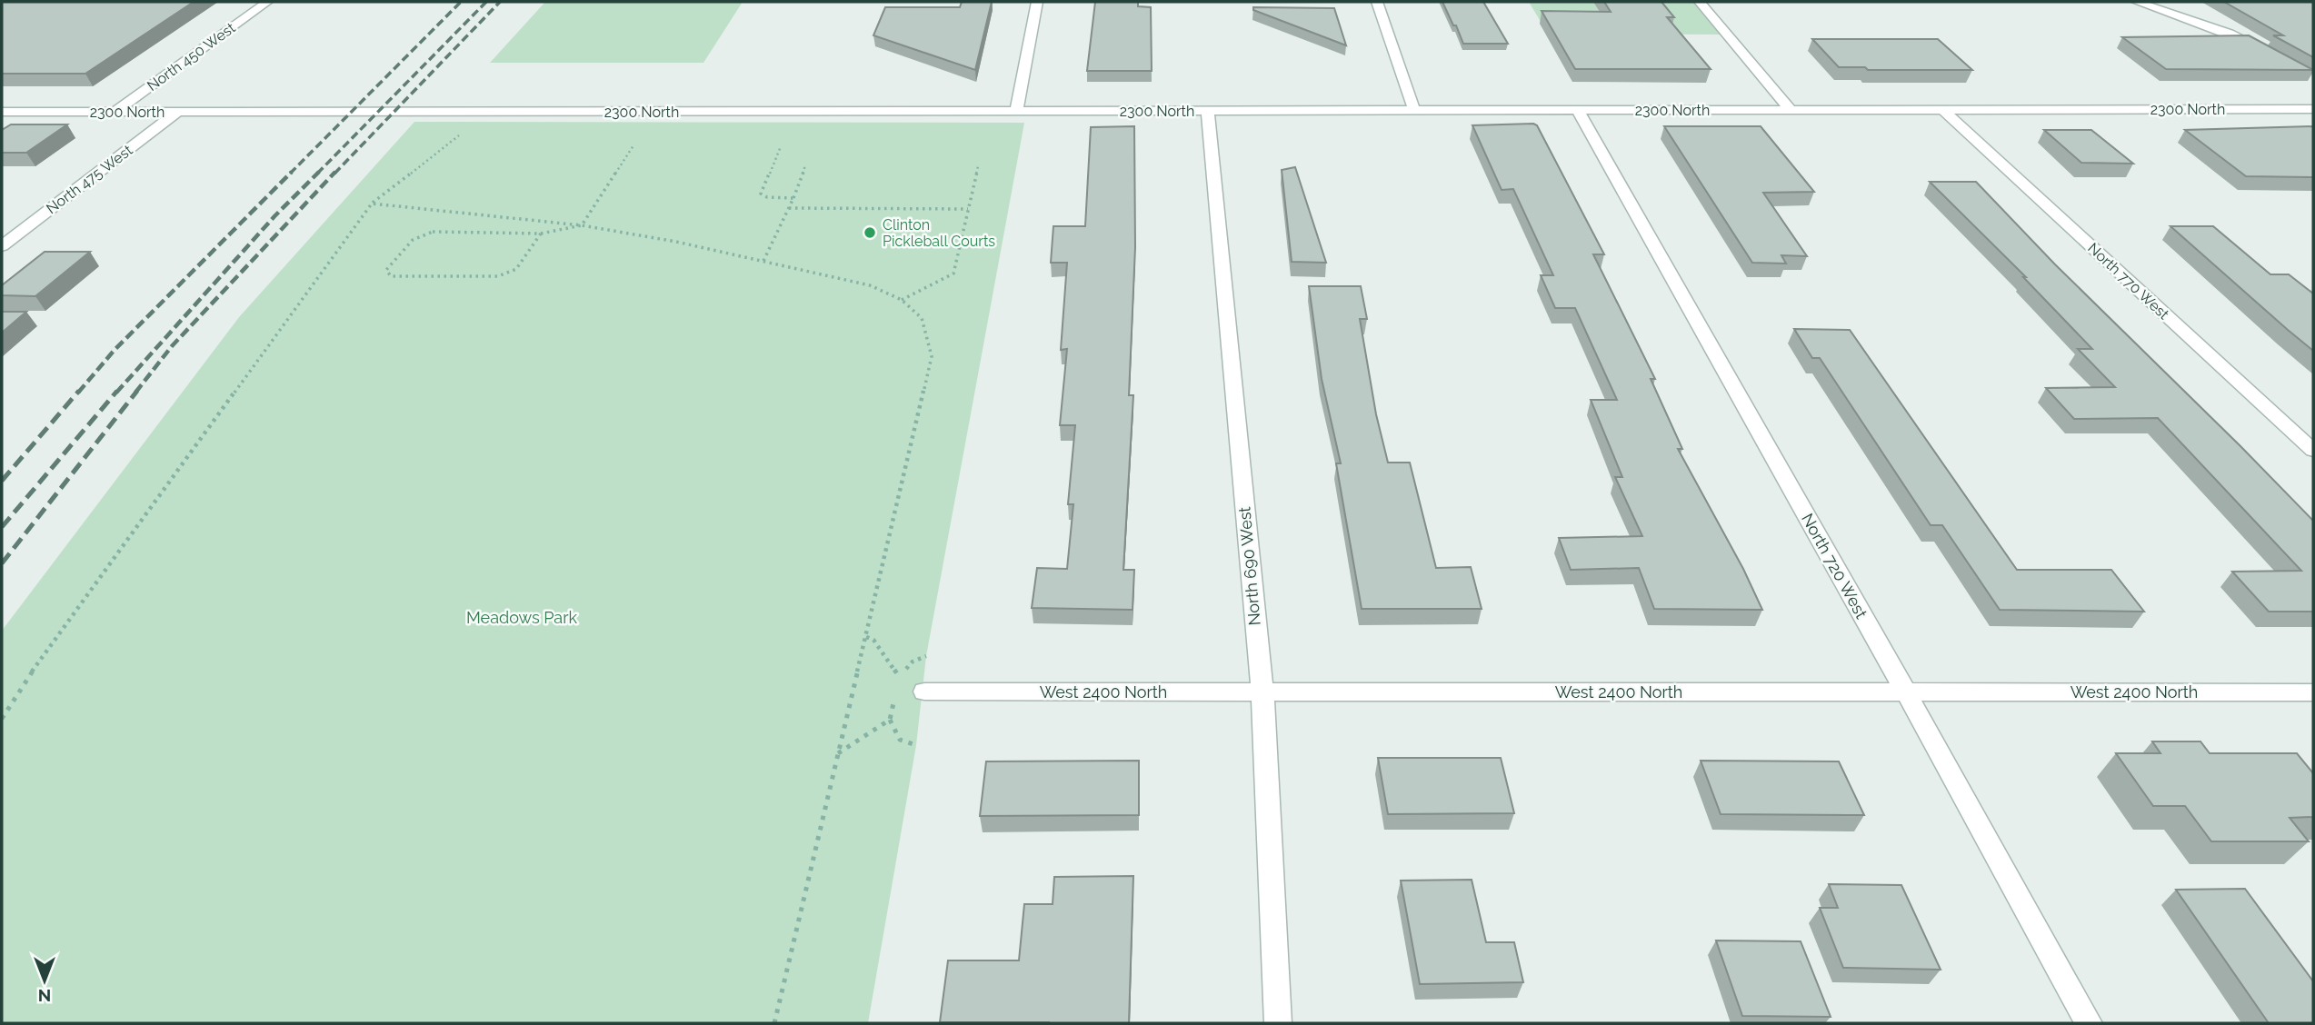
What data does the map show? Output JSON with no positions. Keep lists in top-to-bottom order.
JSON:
{
  "streets": {
    "street": [
      "North 450 West",
      "2300 North",
      "North 475 West",
      "North 770 West",
      "North 690 West",
      "North 720 West",
      "West 2400 North"
    ]
  },
  "crossings": [
    ["North 450 West", "2300 North"],
    ["2300 North", "North 475 West"],
    ["2300 North", "North 770 West"],
    ["2300 North", "North 690 West"],
    ["2300 North", "North 720 West"],
    ["North 690 West", "West 2400 North"],
    ["North 720 West", "West 2400 North"]
  ],
  "parks": ["Meadows Park"],
  "places": ["Clinton Pickleball Courts"],
  "north": "bottom"
}
